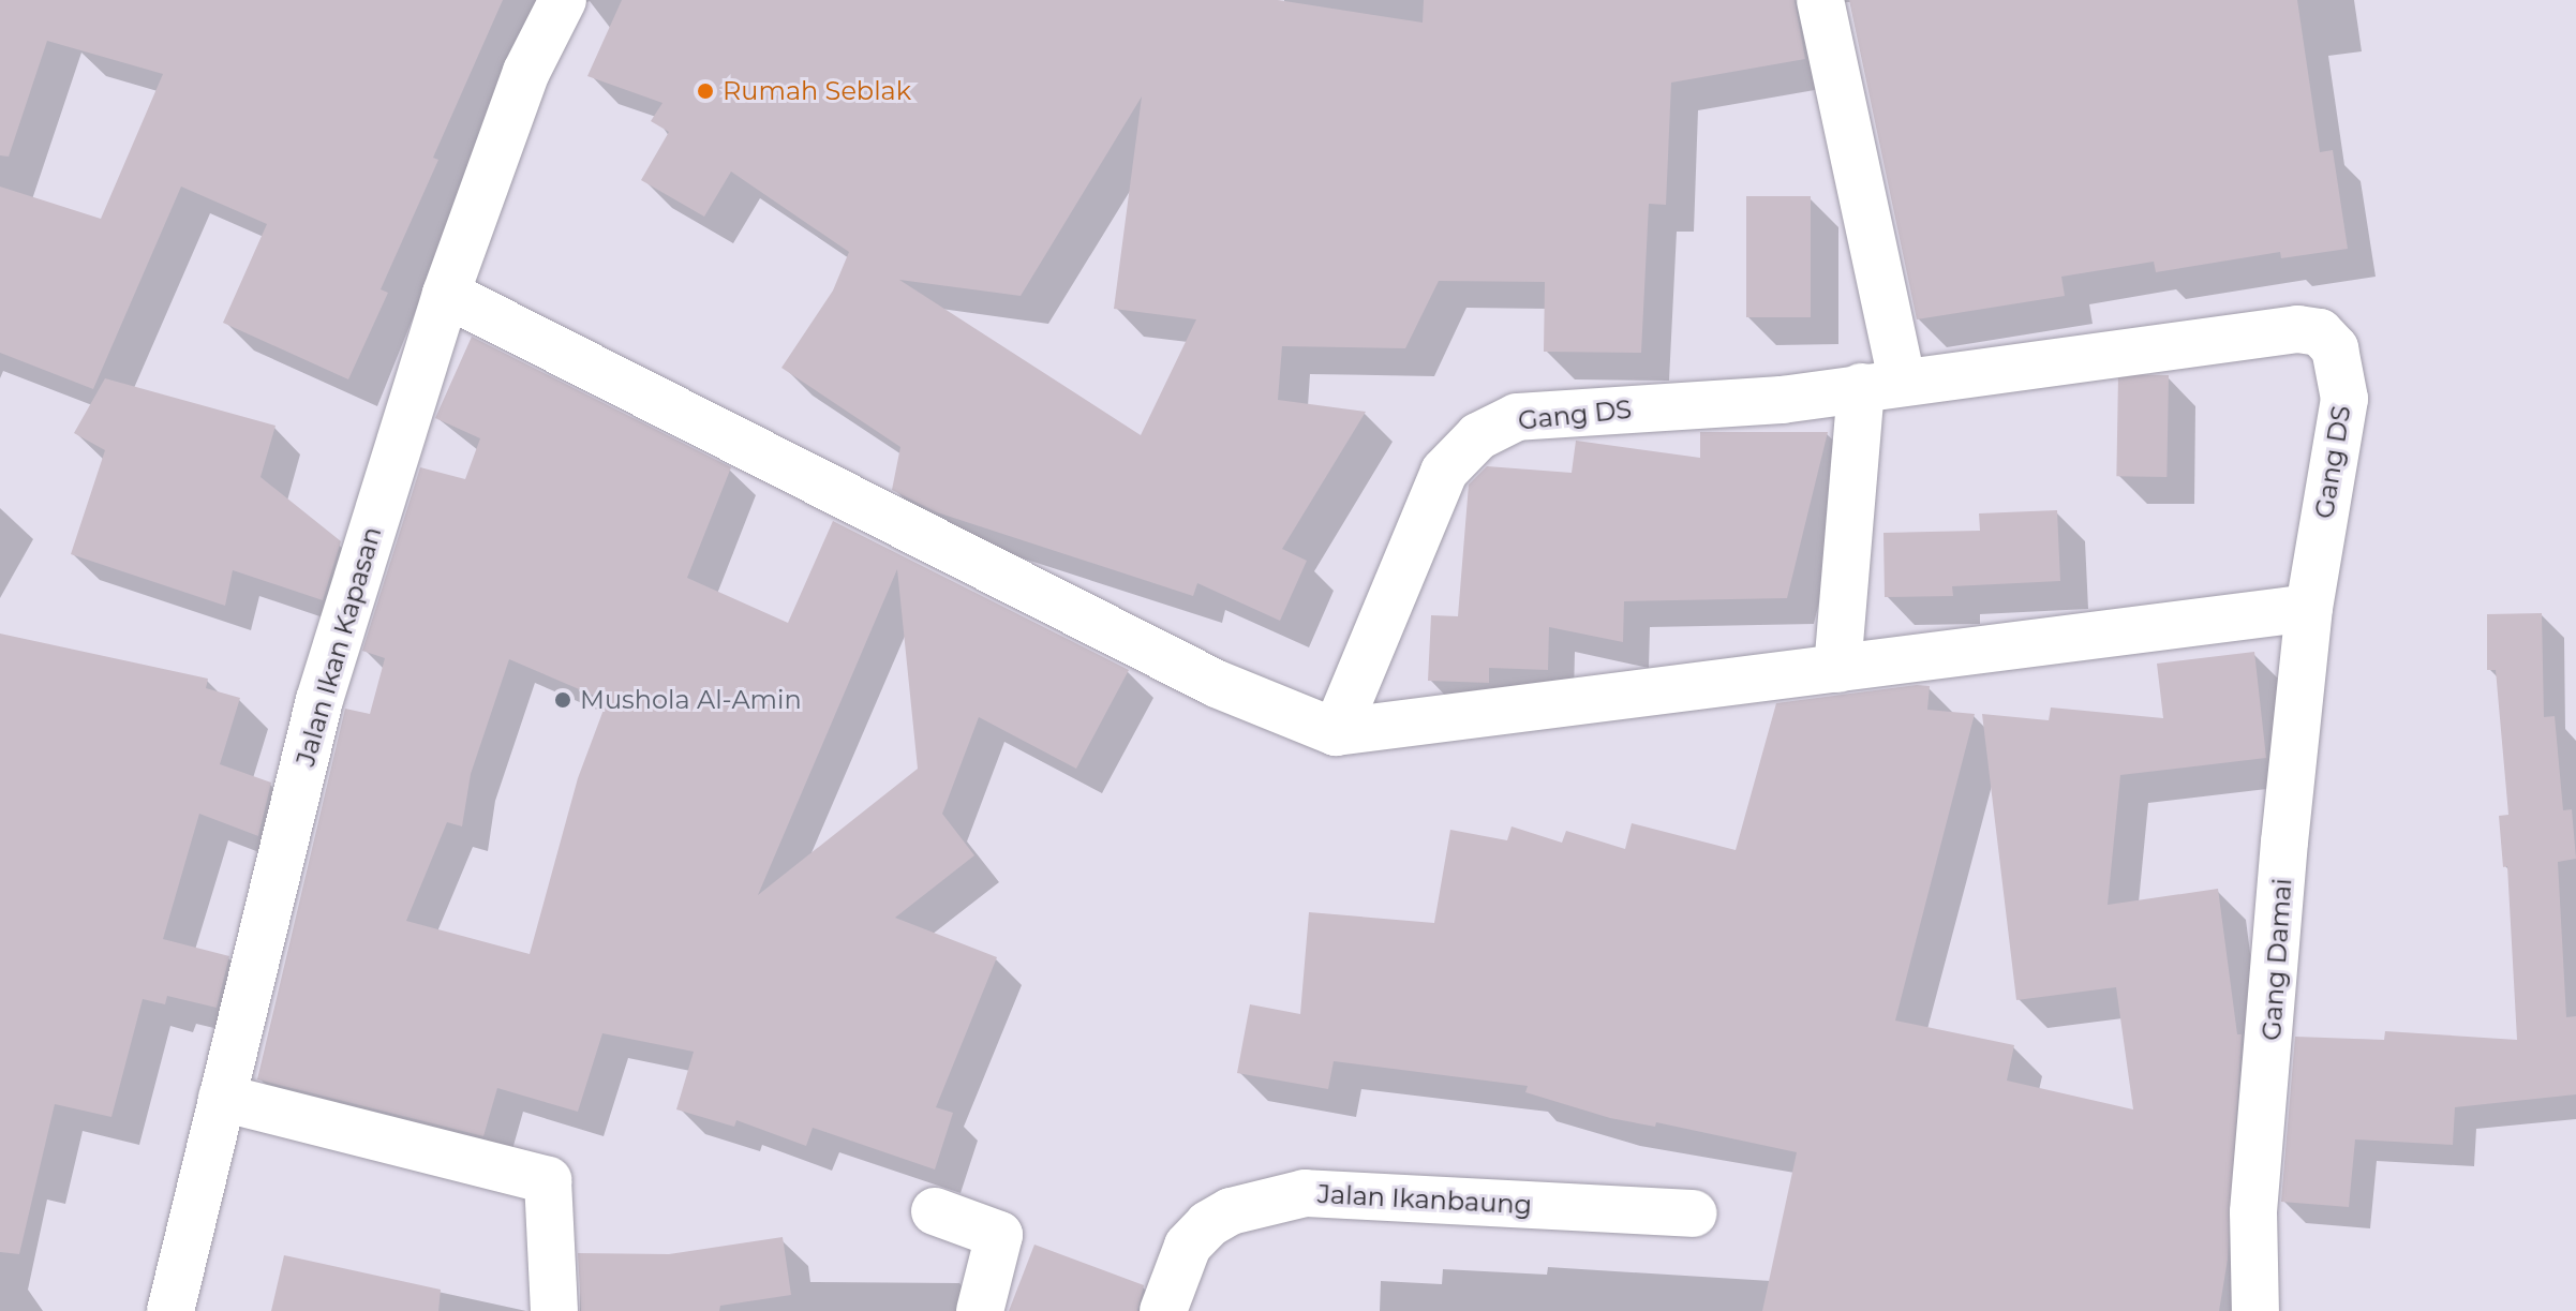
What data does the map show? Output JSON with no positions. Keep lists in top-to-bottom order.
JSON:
{
  "streets": {
    "street": [
      "Gang DS",
      "Jalan Ikan Kapasan",
      "Gang Damai",
      "Jalan Ikanbaung"
    ]
  },
  "crossings": [
    ["Gang DS", "Gang Damai"]
  ],
  "places": ["Rumah Seblak", "Mushola Al-Amin"]
}
